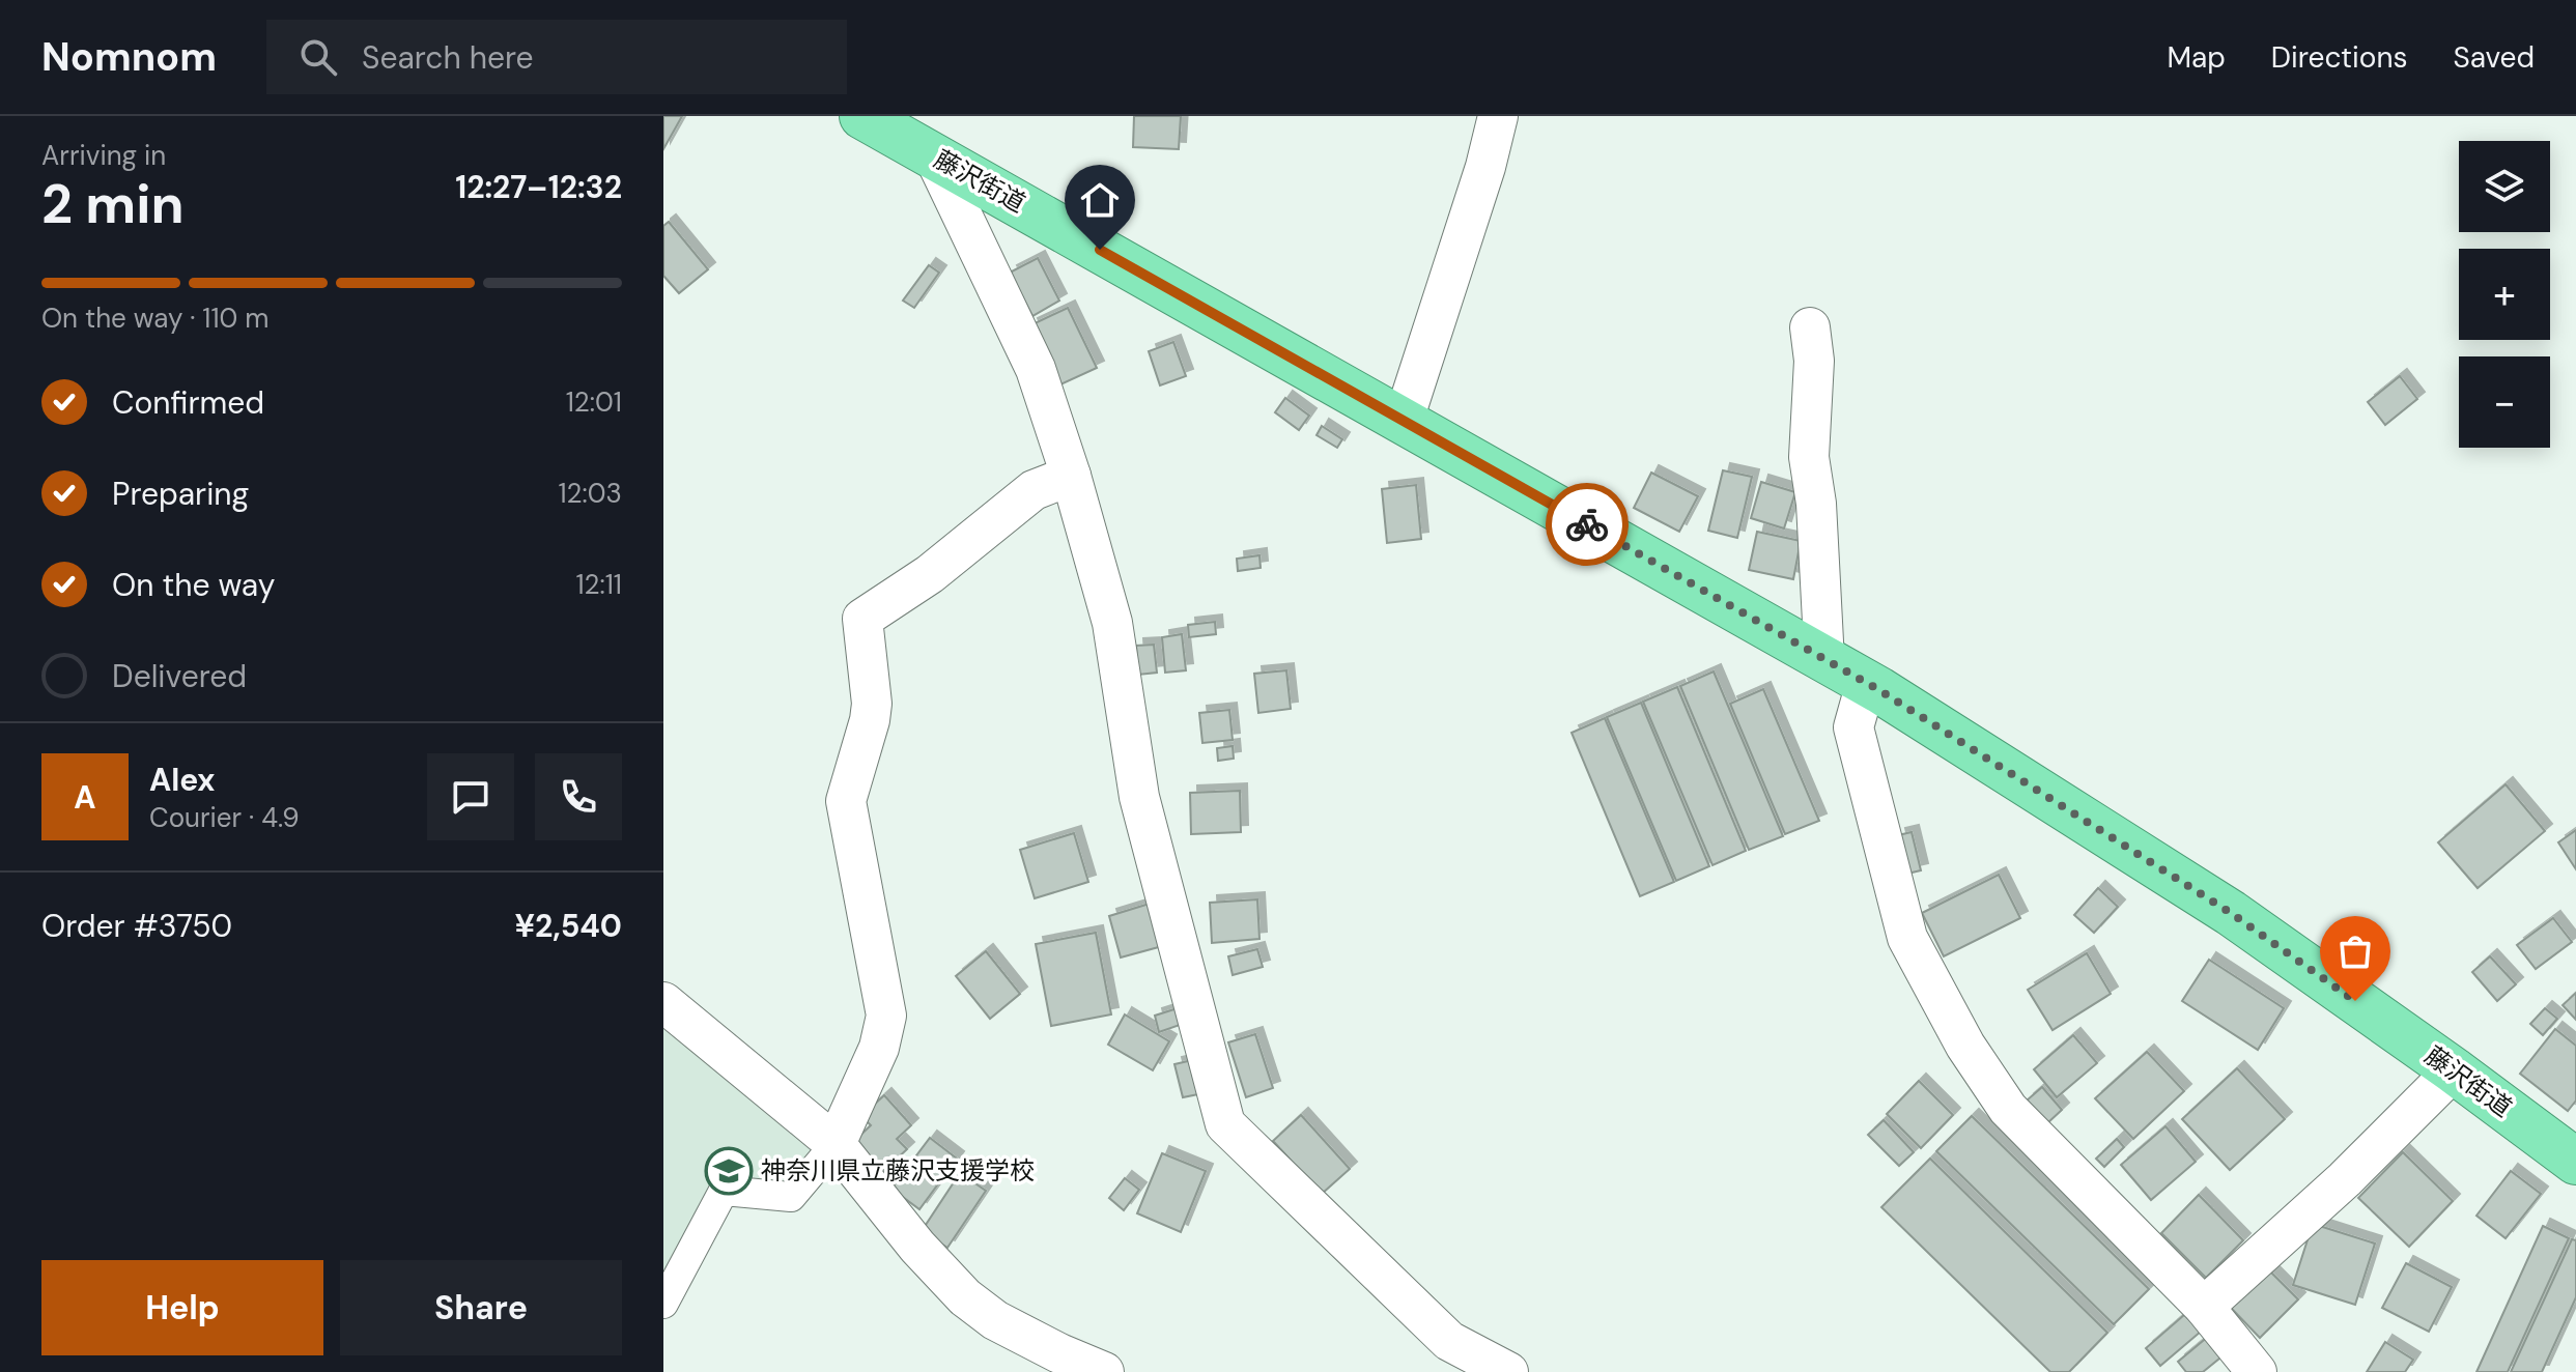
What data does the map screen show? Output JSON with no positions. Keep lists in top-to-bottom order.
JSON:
{
  "streets": {
    "highway": ["藤沢街道"]
  },
  "places": {
    "school or university": ["神奈川県立藤沢支援学校"]
  },
  "page": {
    "header": "Nomnom",
    "search": "Search here",
    "nav": ["Map", "Directions", "Saved"],
    "heading": ["2 min", "Arriving in", "12:27–12:32"],
    "panel": [
      "Alex",
      "Courier · 4.9",
      "Order #3750",
      "¥2,540"
    ],
    "map_buttons": ["+", "−"],
    "bar": "On the way · 110 m",
    "list": [
      ["Confirmed", "12:01"],
      ["Preparing", "12:03"],
      ["On the way", "12:11"],
      "Delivered"
    ],
    "round": "A",
    "buttons": ["Help", "Share"]
  }
}
